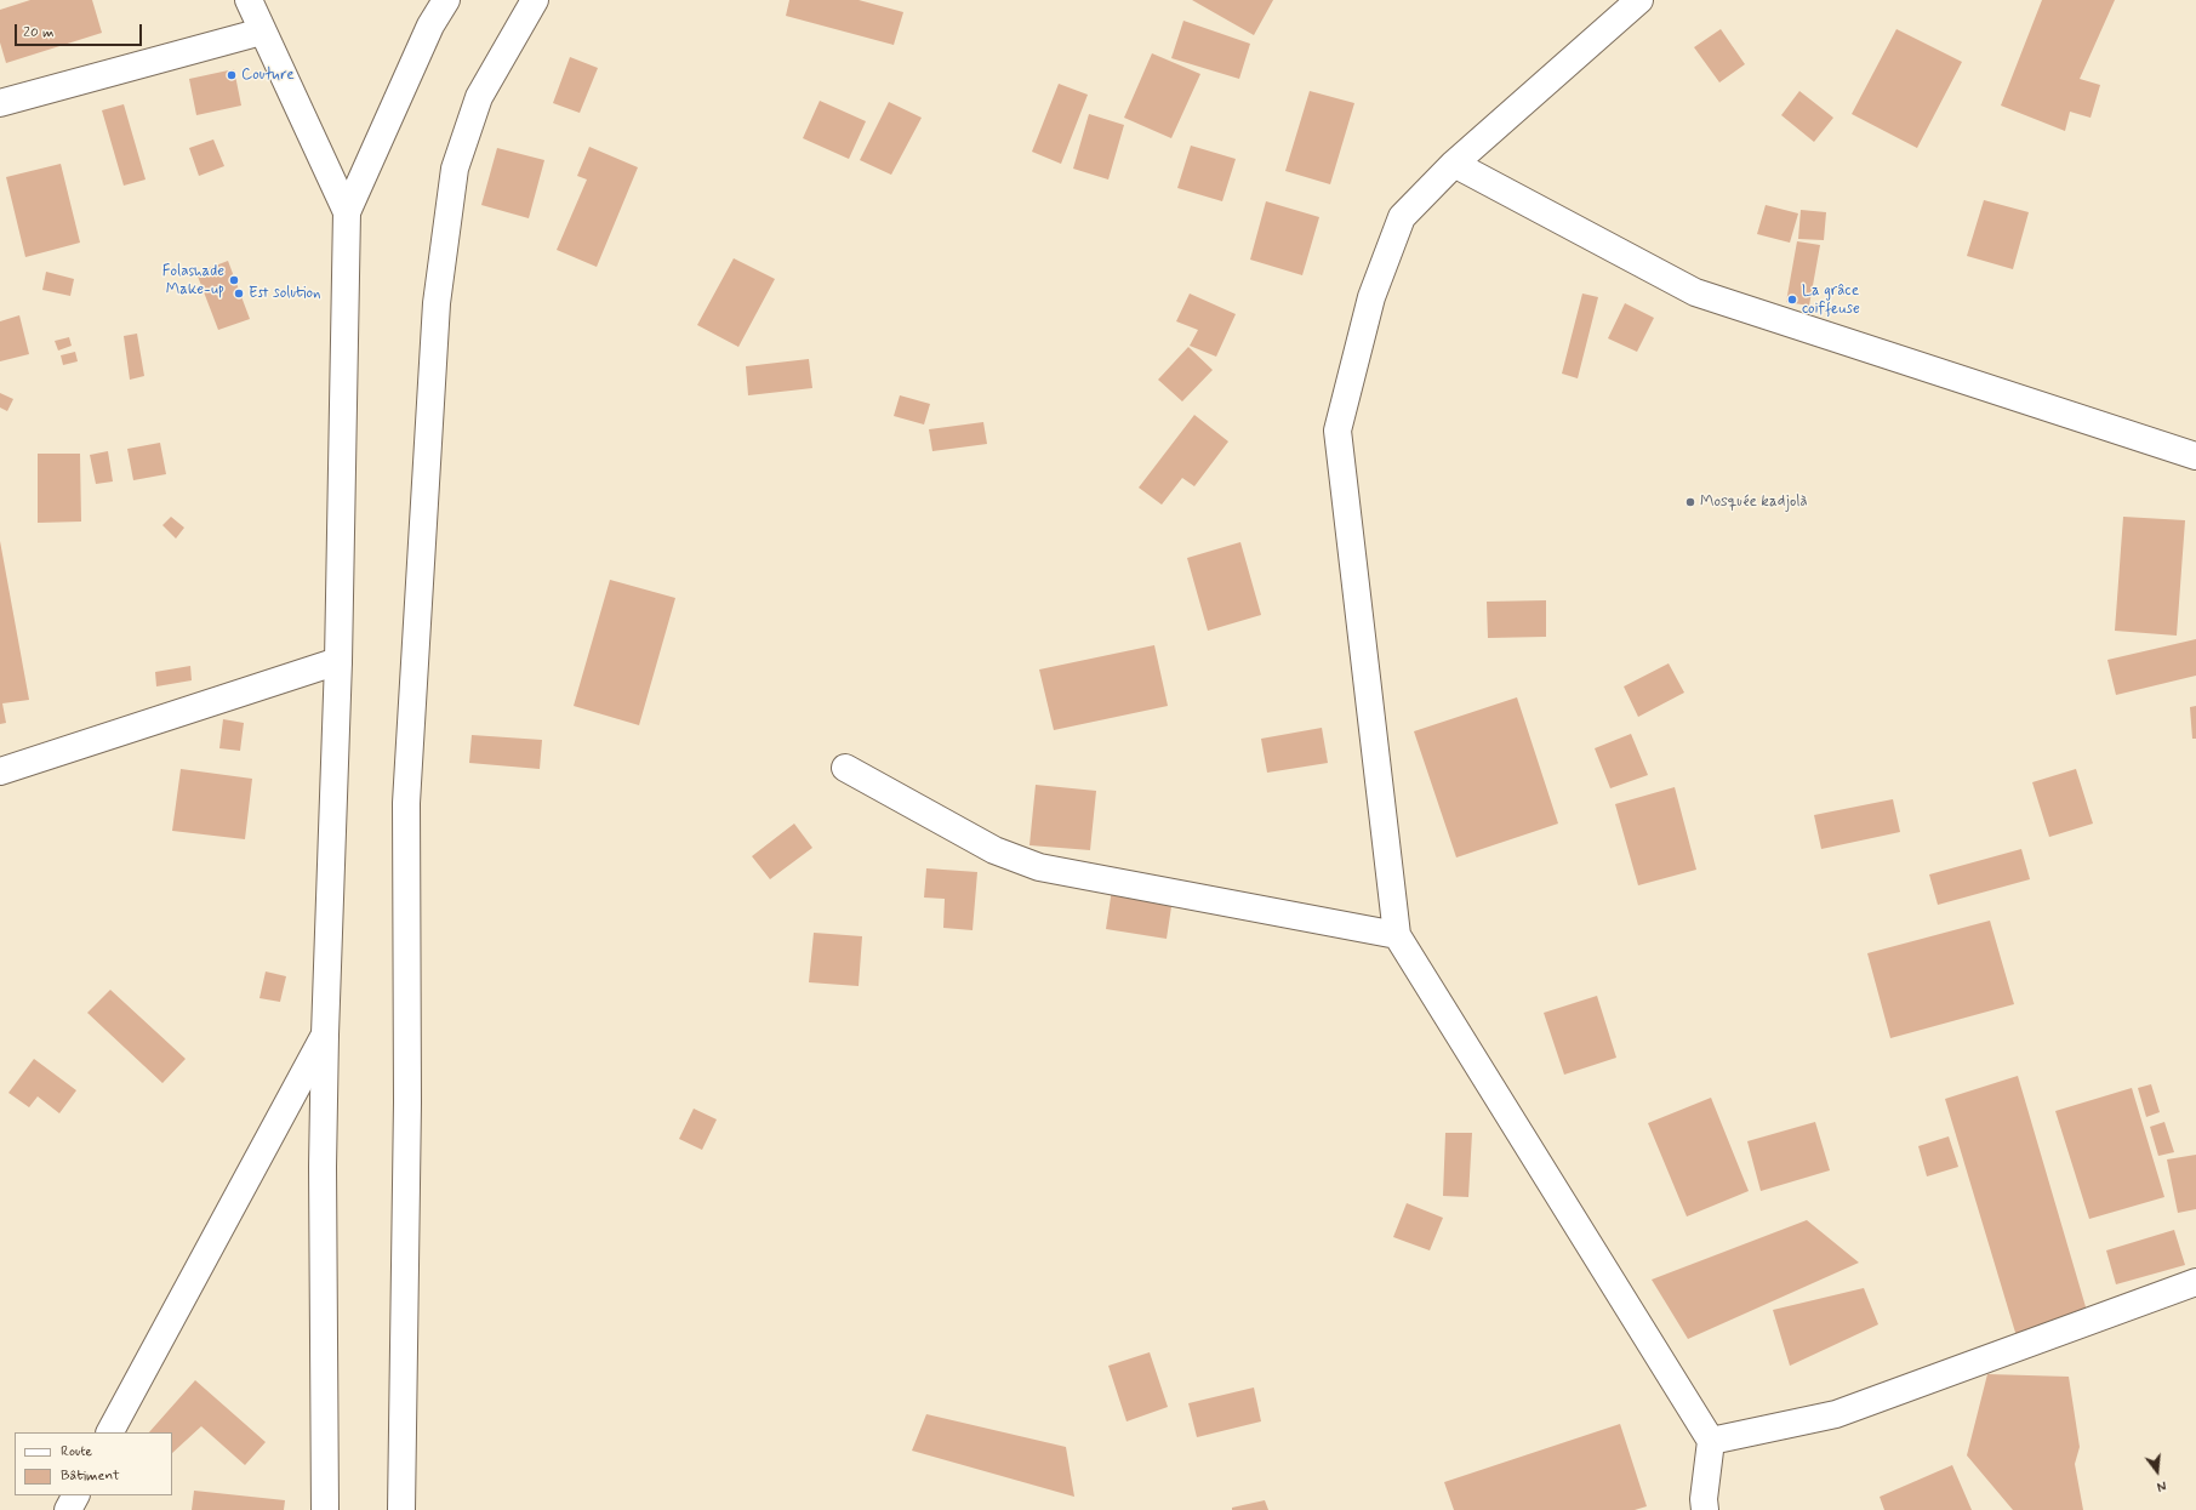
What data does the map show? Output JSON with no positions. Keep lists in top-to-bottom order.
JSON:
{
  "places": [
    "Couture",
    "Folashade Make-up",
    "Est solution",
    "La grâce coiffeuse",
    "Mosquée kadjolà"
  ],
  "legend": ["Route", "Bâtiment"],
  "scale_bar": "20 m",
  "north": "bottom"
}
